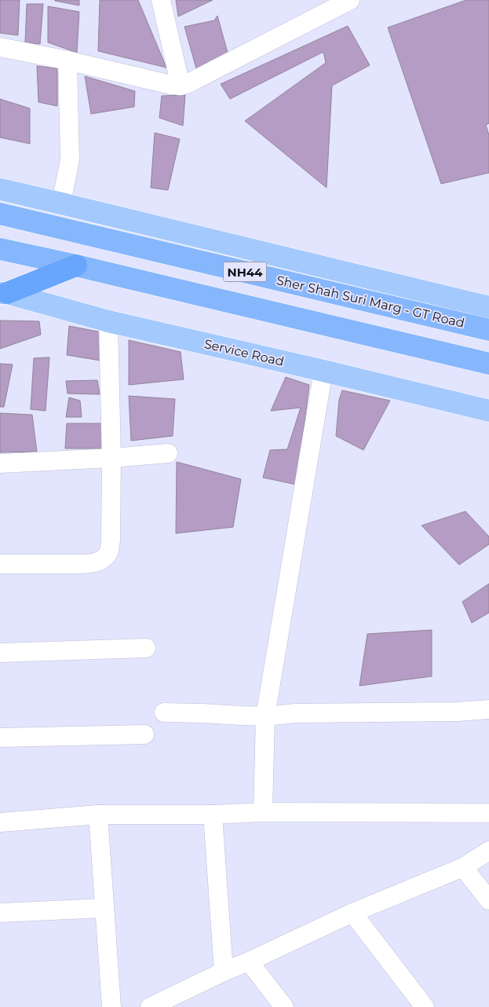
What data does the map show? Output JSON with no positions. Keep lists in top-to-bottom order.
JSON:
{
  "streets": {
    "highway": ["NH44", "Sher Shah Suri Marg - GT Road"],
    "main road": ["Service Road"]
  }
}
